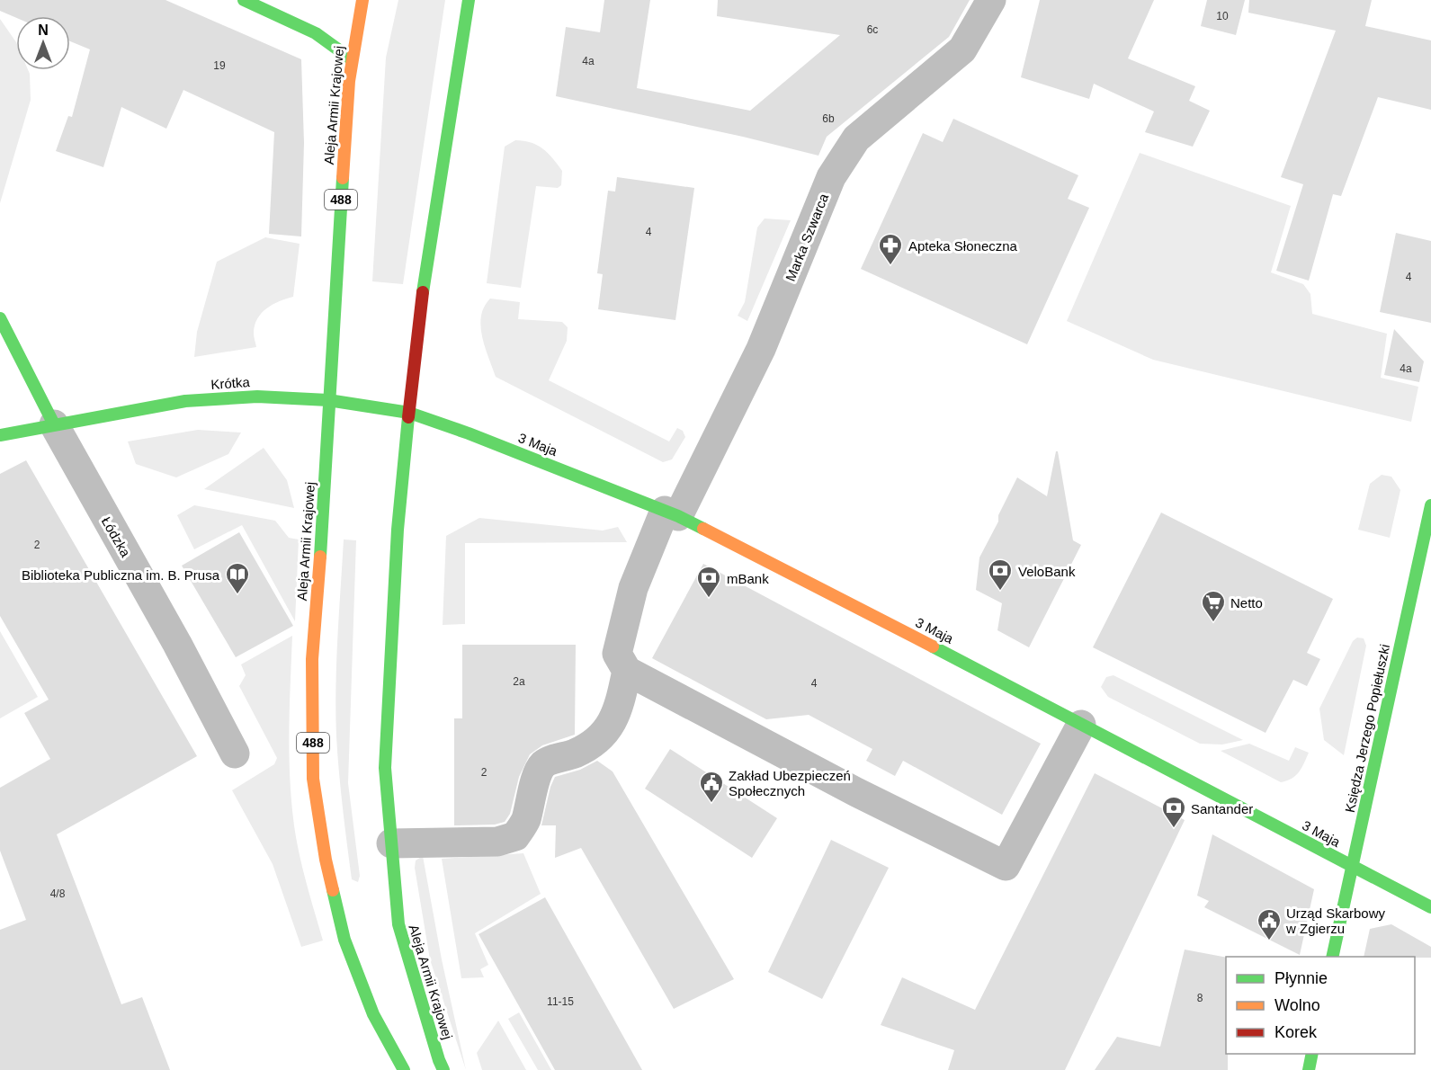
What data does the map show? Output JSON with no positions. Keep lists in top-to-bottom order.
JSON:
{
  "streets": {
    "main road": [
      "Aleja Armii Krajowej",
      "488",
      "Krótka",
      "3 Maja",
      "Łódzka",
      "Księdza Jerzego Popiełuszki"
    ],
    "street": ["Marka Szwarca"]
  },
  "crossings": [
    ["Aleja Armii Krajowej", "Krótka"],
    ["Aleja Armii Krajowej", "3 Maja"],
    ["Marka Szwarca", "3 Maja"],
    ["Krótka", "3 Maja"],
    ["Krótka", "Łódzka"],
    ["3 Maja", "Księdza Jerzego Popiełuszki"]
  ],
  "places": {
    "pharmacy": ["Apteka Słoneczna"],
    "bank": ["VeloBank", "mBank", "Santander"],
    "library": ["Biblioteka Publiczna im. B. Prusa"],
    "supermarket": ["Netto"],
    "public building": ["Zakład Ubezpieczeń Społecznych", "Urząd Skarbowy w Zgierzu"]
  },
  "house_numbers": [
    "10",
    "6c",
    "4a",
    "19",
    "6b",
    "4",
    "4",
    "4a",
    "2",
    "2a",
    "4",
    "2",
    "4/8",
    "8",
    "11-15"
  ],
  "legend": ["Płynnie", "Wolno", "Korek"],
  "north": "top"
}
